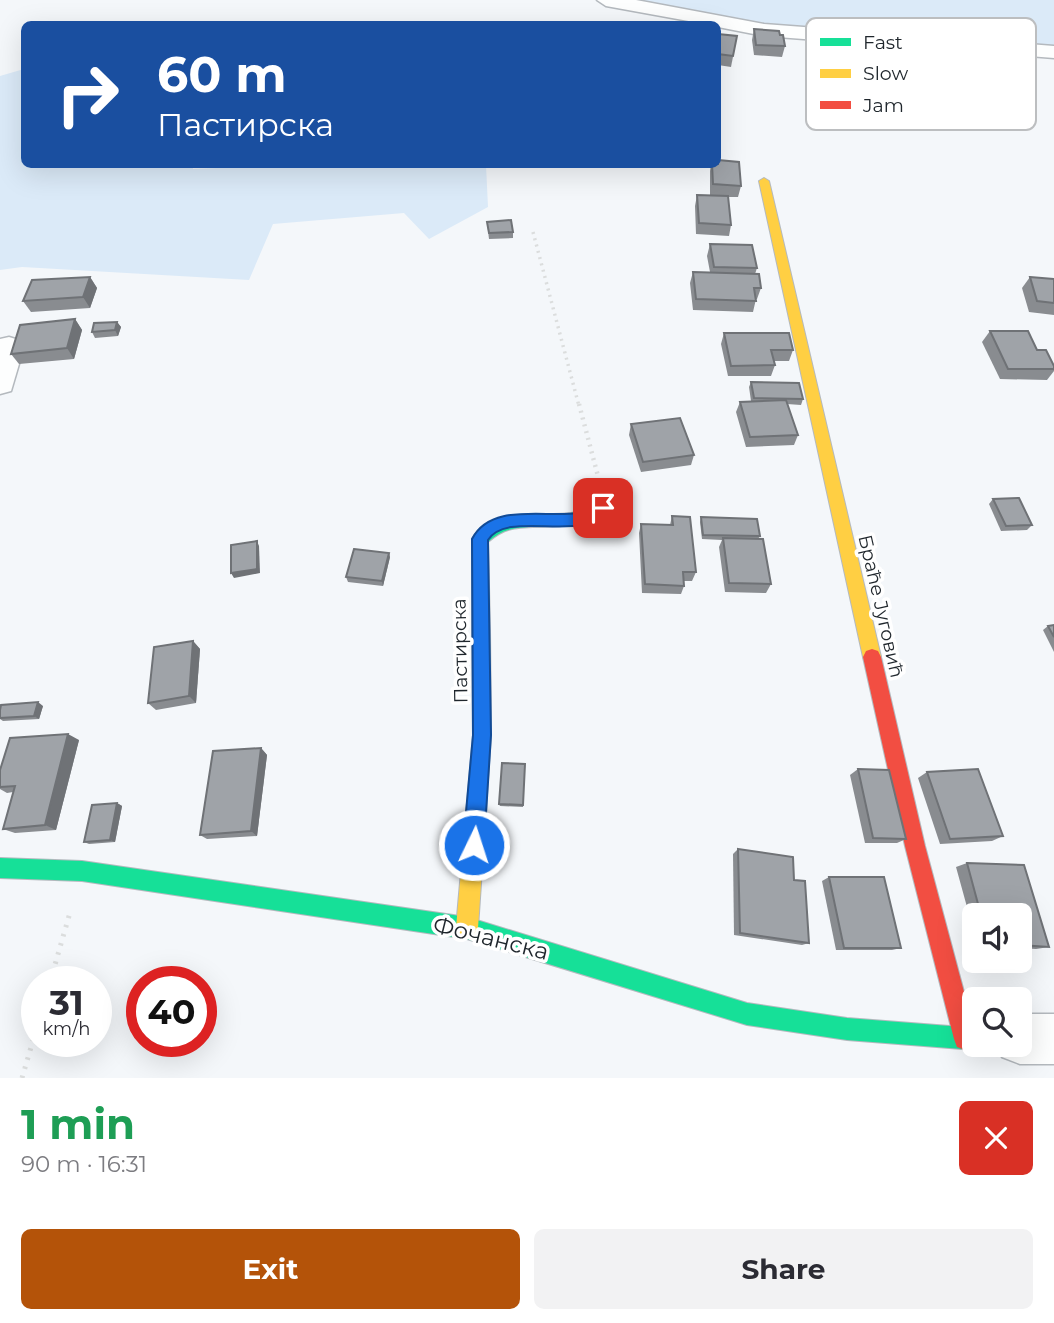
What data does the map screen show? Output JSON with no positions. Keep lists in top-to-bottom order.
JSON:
{
  "streets": {
    "street": ["Браће Југовић", "Пастирска", "Фочанска"]
  },
  "crossings": [
    ["Пастирска", "Фочанска"]
  ],
  "legend": ["Fast", "Slow", "Jam"],
  "page": {
    "turn": ["60 m", "Пастирска"],
    "speed": "31 km/h",
    "limit": "40",
    "heading": ["1 min", "90 m · 16:31"],
    "buttons": ["Exit", "Share"]
  }
}
